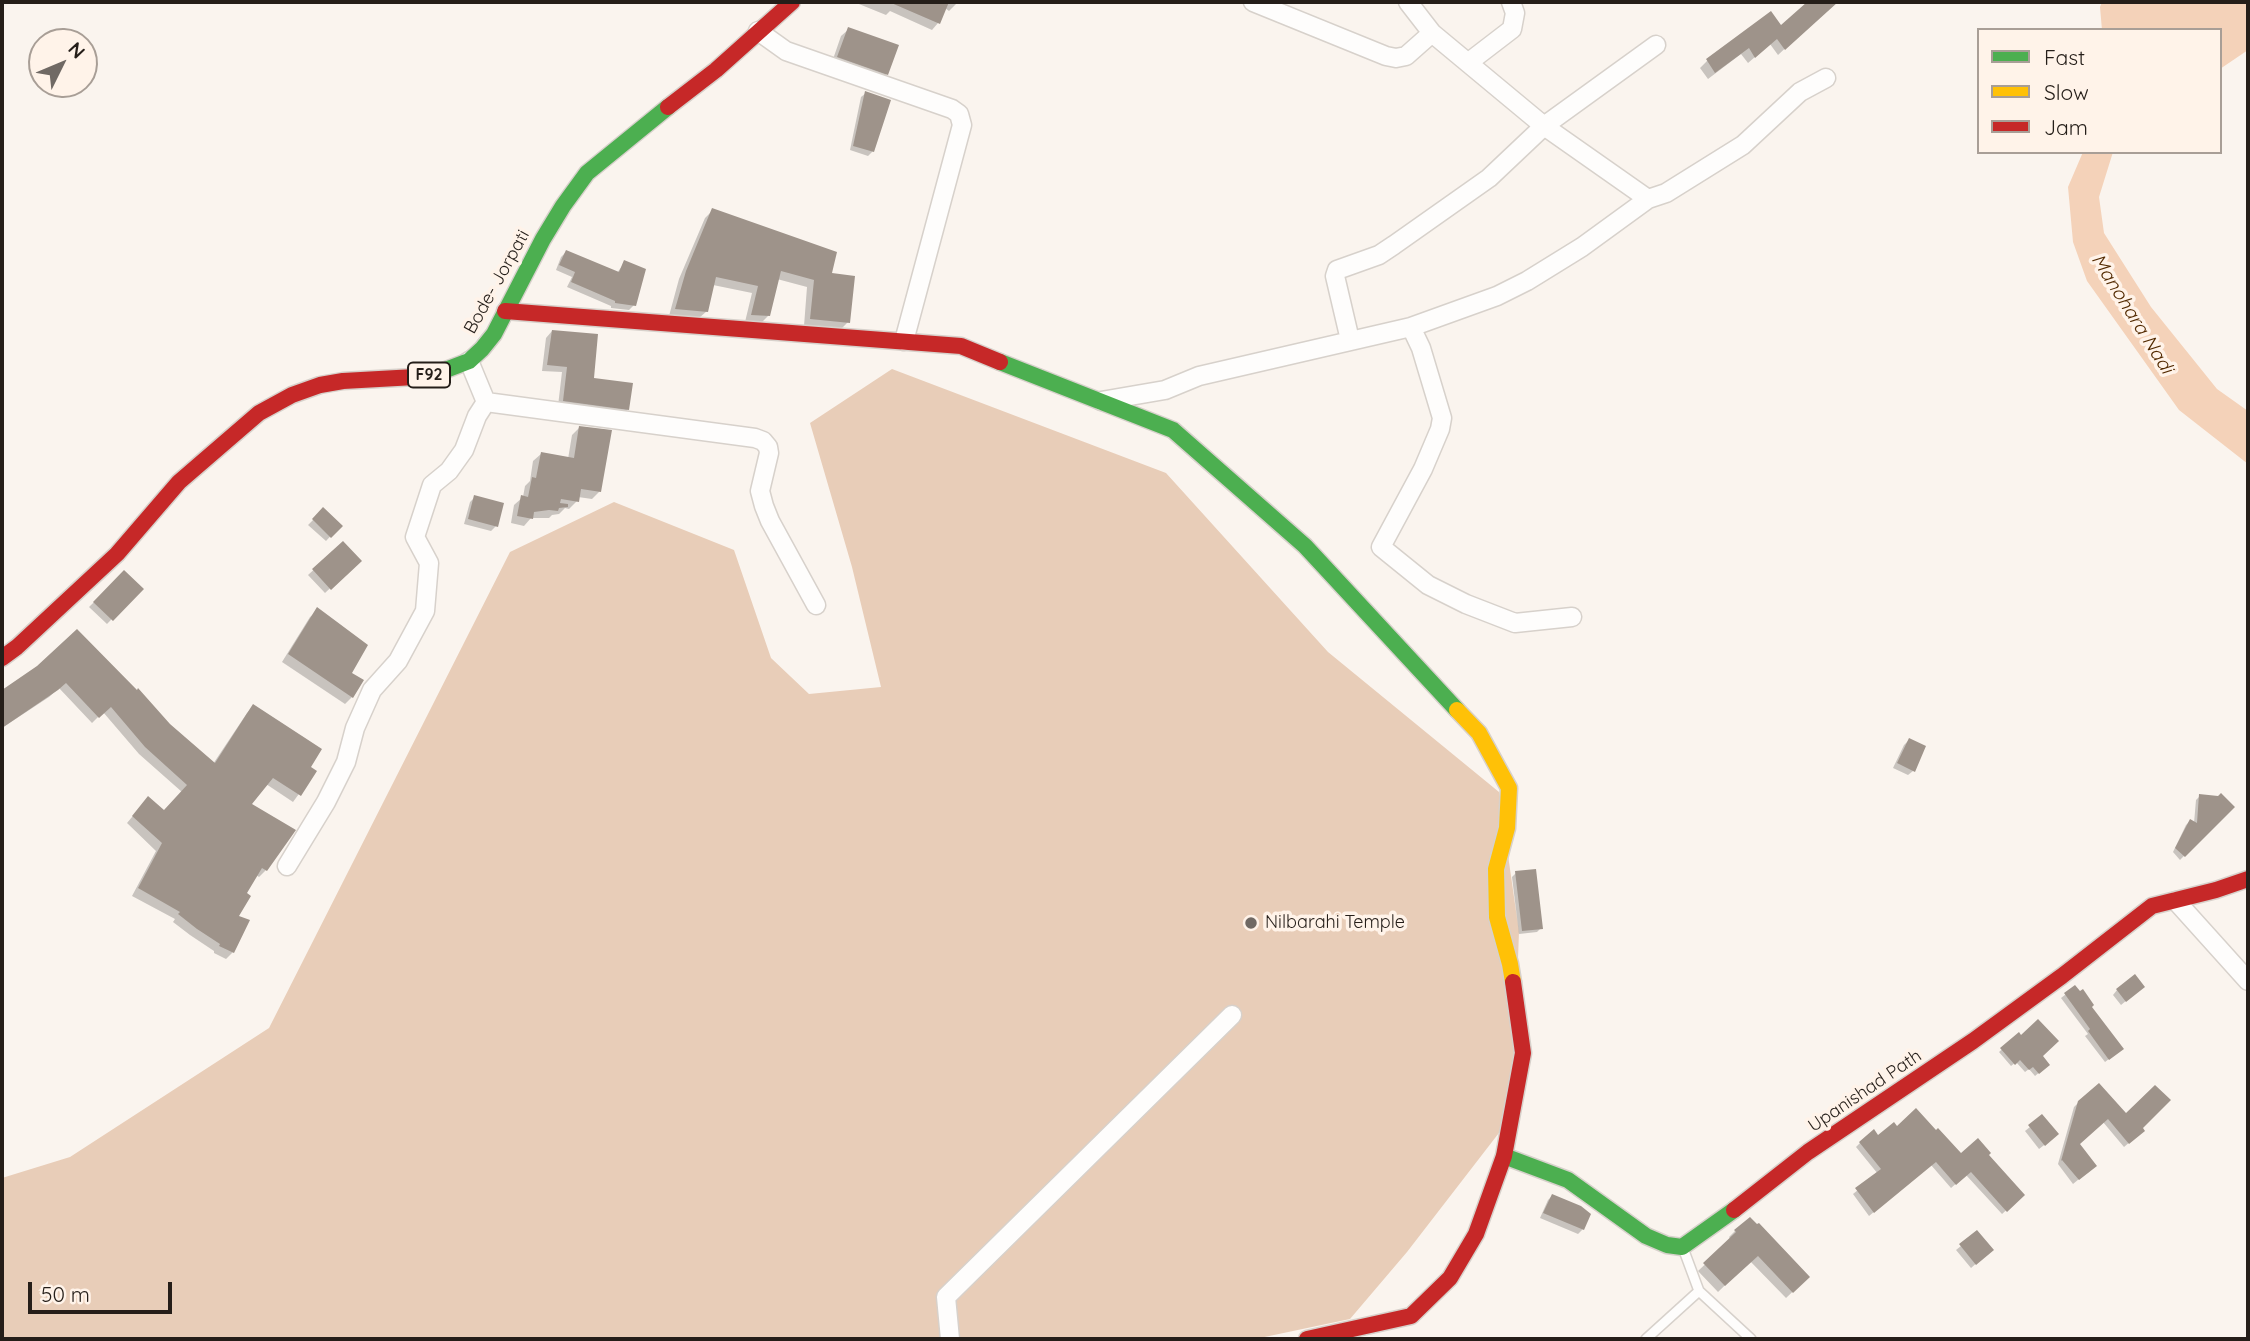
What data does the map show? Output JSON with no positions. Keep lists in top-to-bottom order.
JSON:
{
  "streets": {
    "main road": ["Bode- Jorpati", "F92", "Upanishad Path"]
  },
  "water": ["Manohara Nadi"],
  "places": ["Nilbarahi Temple"],
  "legend": ["Fast", "Slow", "Jam"],
  "scale_bar": "50 m",
  "north": "top right"
}
